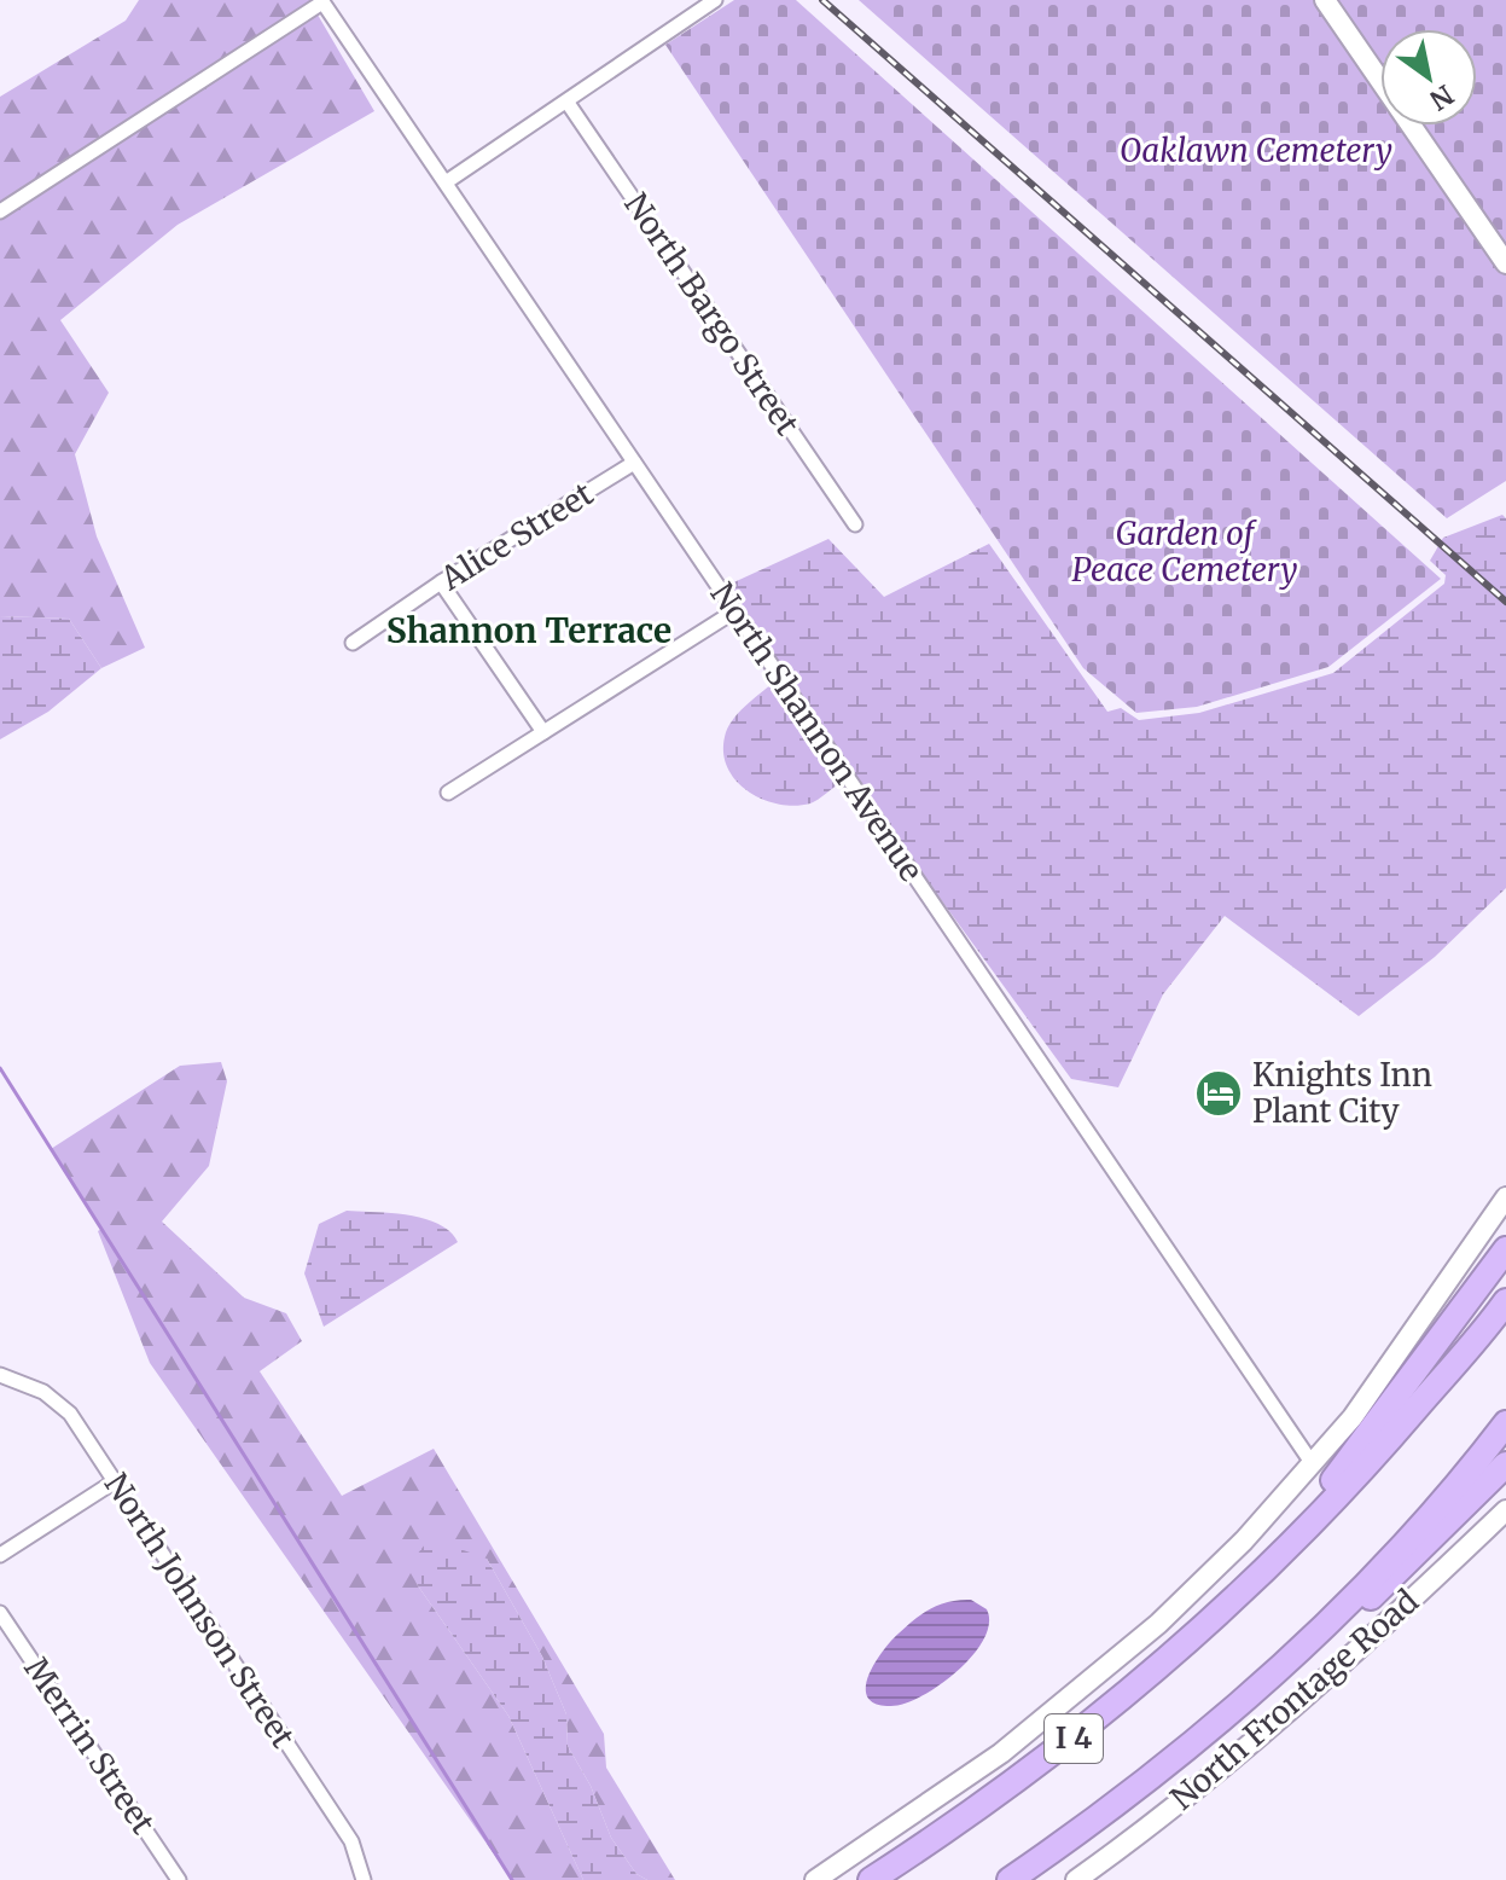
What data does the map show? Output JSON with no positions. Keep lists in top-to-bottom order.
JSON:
{
  "streets": {
    "highway": ["I 4"],
    "street": [
      "North Bargo Street",
      "Alice Street",
      "North Shannon Avenue",
      "North Johnson Street",
      "North Frontage Road",
      "Merrin Street"
    ]
  },
  "crossings": [
    ["Alice Street", "North Shannon Avenue"]
  ],
  "districts": ["Shannon Terrace"],
  "parks": ["Oaklawn Cemetery", "Garden of Peace Cemetery"],
  "places": {
    "hotel": ["Knights Inn Plant City"]
  },
  "north": "bottom right"
}
